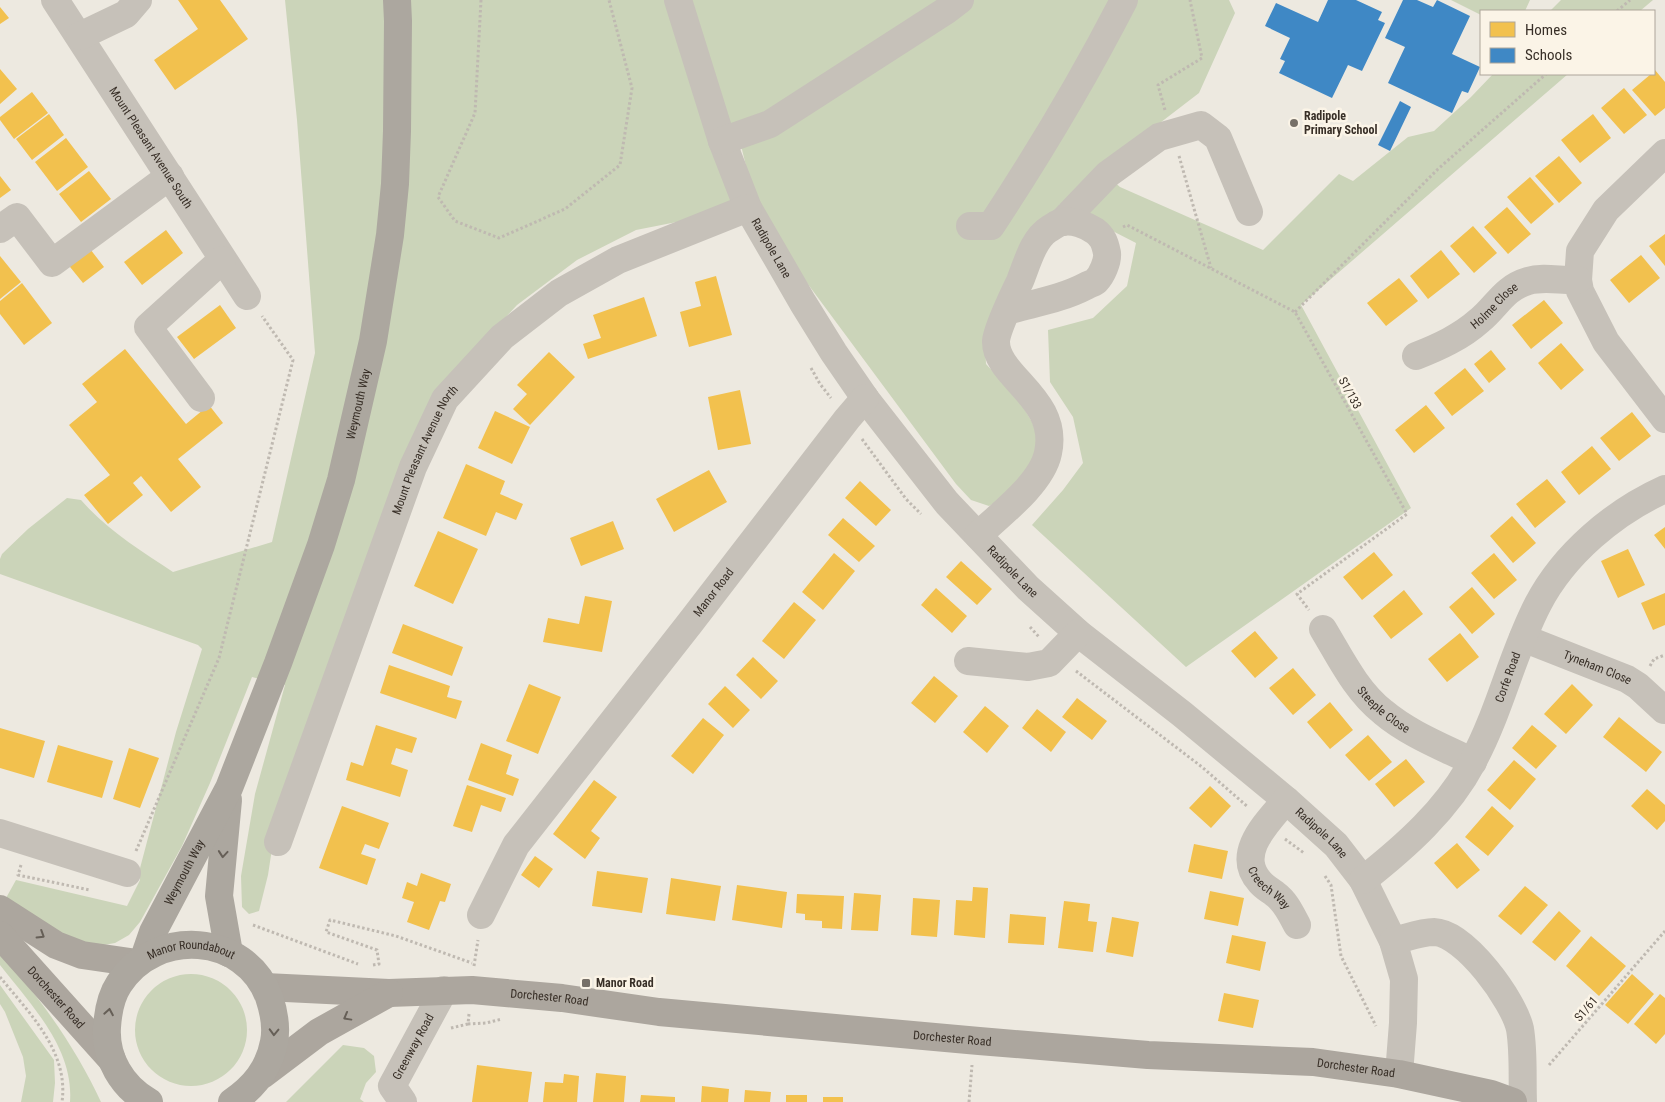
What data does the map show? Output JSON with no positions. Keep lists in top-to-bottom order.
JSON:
{
  "streets": {
    "highway": ["Weymouth Way", "Manor Roundabout"],
    "main road": ["Dorchester Road"],
    "street": [
      "Mount Pleasant Avenue South",
      "Radipole Lane",
      "Holme Close",
      "Mount Pleasant Avenue North",
      "Manor Road",
      "Tyneham Close",
      "Corfe Road",
      "Steeple Close",
      "Creech Way",
      "Greenway Road"
    ],
    "path": ["S1/133", "S1/61"]
  },
  "crossings": [
    ["Radipole Lane", "Mount Pleasant Avenue North"],
    ["Radipole Lane", "Manor Road"],
    ["Radipole Lane", "Corfe Road"],
    ["Radipole Lane", "Creech Way"],
    ["Radipole Lane", "Dorchester Road"],
    ["S1/133", "Steeple Close"],
    ["Weymouth Way", "Manor Roundabout"],
    ["Tyneham Close", "Corfe Road"],
    ["Corfe Road", "Steeple Close"],
    ["Manor Roundabout", "Dorchester Road"],
    ["Dorchester Road", "Greenway Road"]
  ],
  "places": {
    "other": ["Radipole Primary School"],
    "transit": ["Manor Road"]
  },
  "legend": ["Homes", "Schools"]
}
